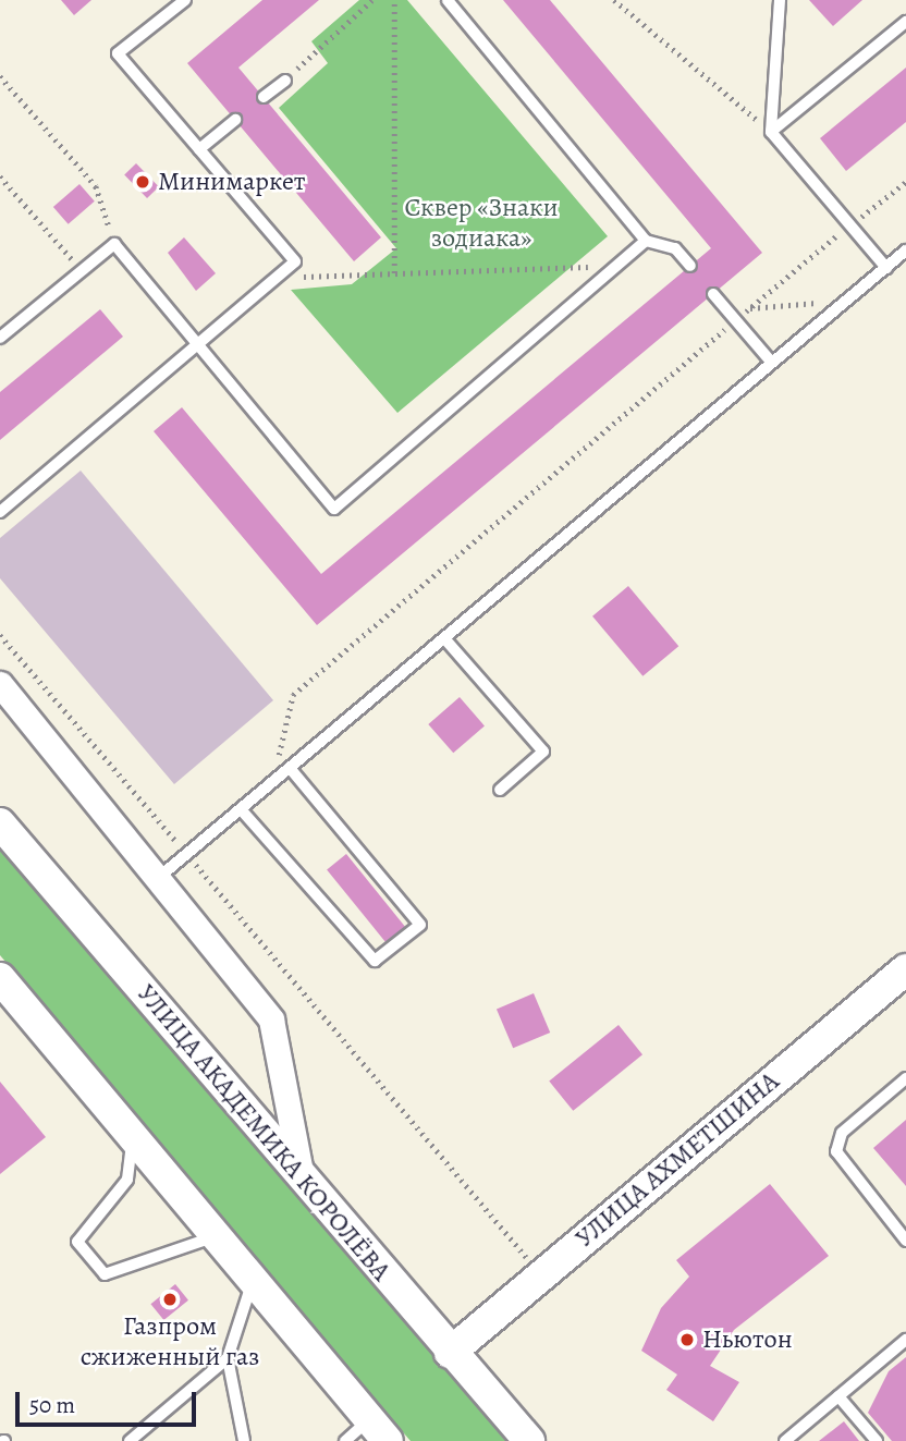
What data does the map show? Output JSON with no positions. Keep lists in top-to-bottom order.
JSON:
{
  "streets": {
    "street": ["УЛИЦА АКАДЕМИКА КОРОЛЁВА", "УЛИЦА АХМЕТШИНА"]
  },
  "crossings": [
    ["УЛИЦА АКАДЕМИКА КОРОЛЁВА", "УЛИЦА АХМЕТШИНА"]
  ],
  "parks": ["Сквер «Знаки зодиака»"],
  "places": ["Минимаркет", "Газпром сжиженный газ", "Ньютон"],
  "scale_bar": "50 m"
}
